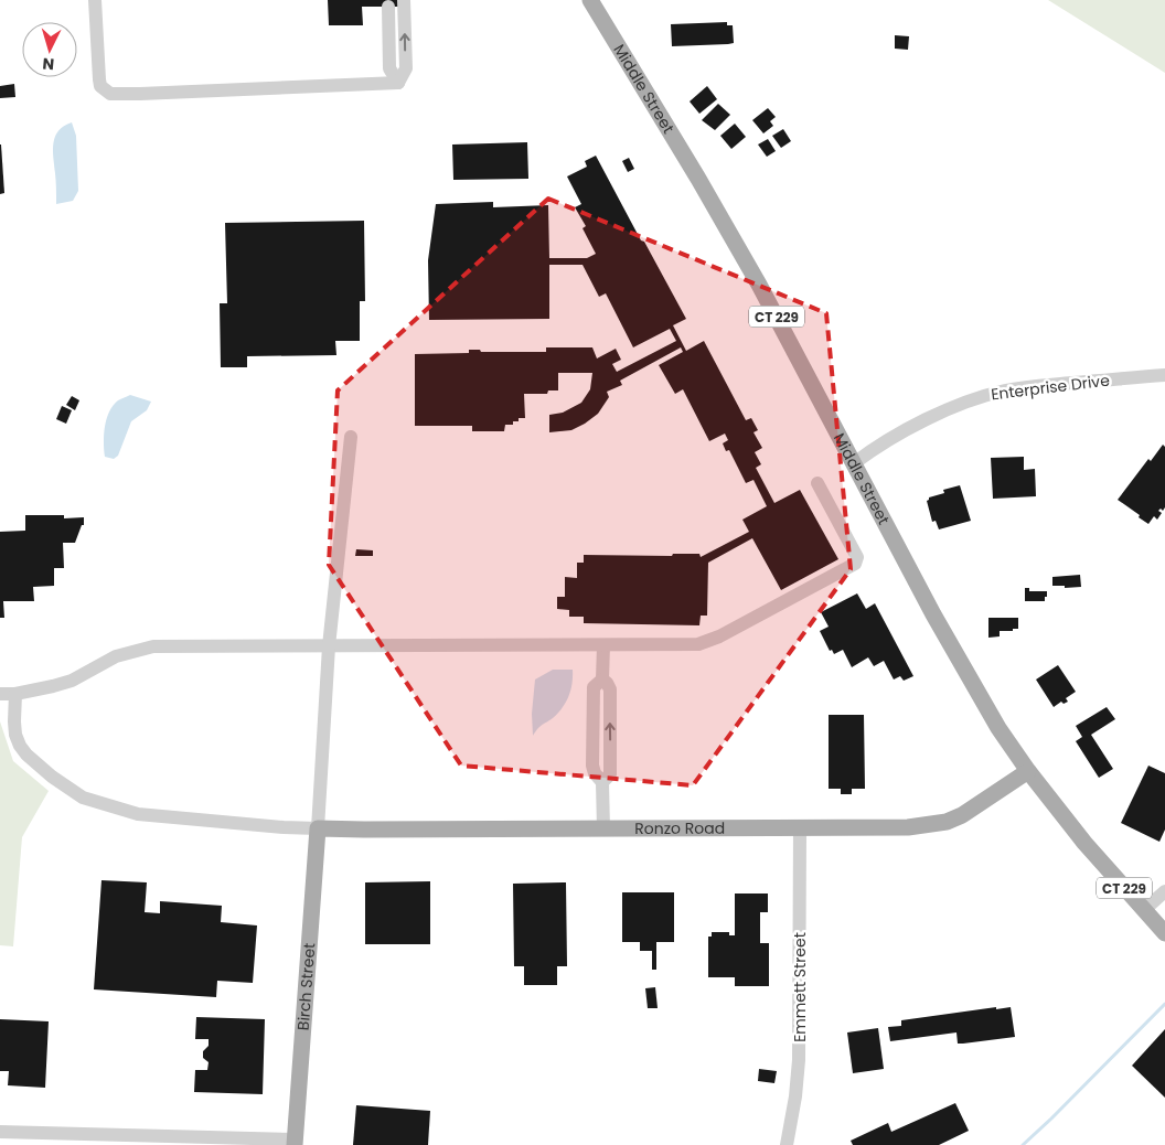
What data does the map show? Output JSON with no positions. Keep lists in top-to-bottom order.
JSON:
{
  "streets": {
    "main road": [
      "Middle Street",
      "CT 229",
      "Ronzo Road",
      "Birch Street"
    ],
    "street": ["Enterprise Drive", "Emmett Street"]
  },
  "crossings": [
    ["Middle Street", "Enterprise Drive"],
    ["Middle Street", "Ronzo Road"],
    ["Ronzo Road", "Birch Street"],
    ["Ronzo Road", "Emmett Street"]
  ],
  "north": "bottom"
}
